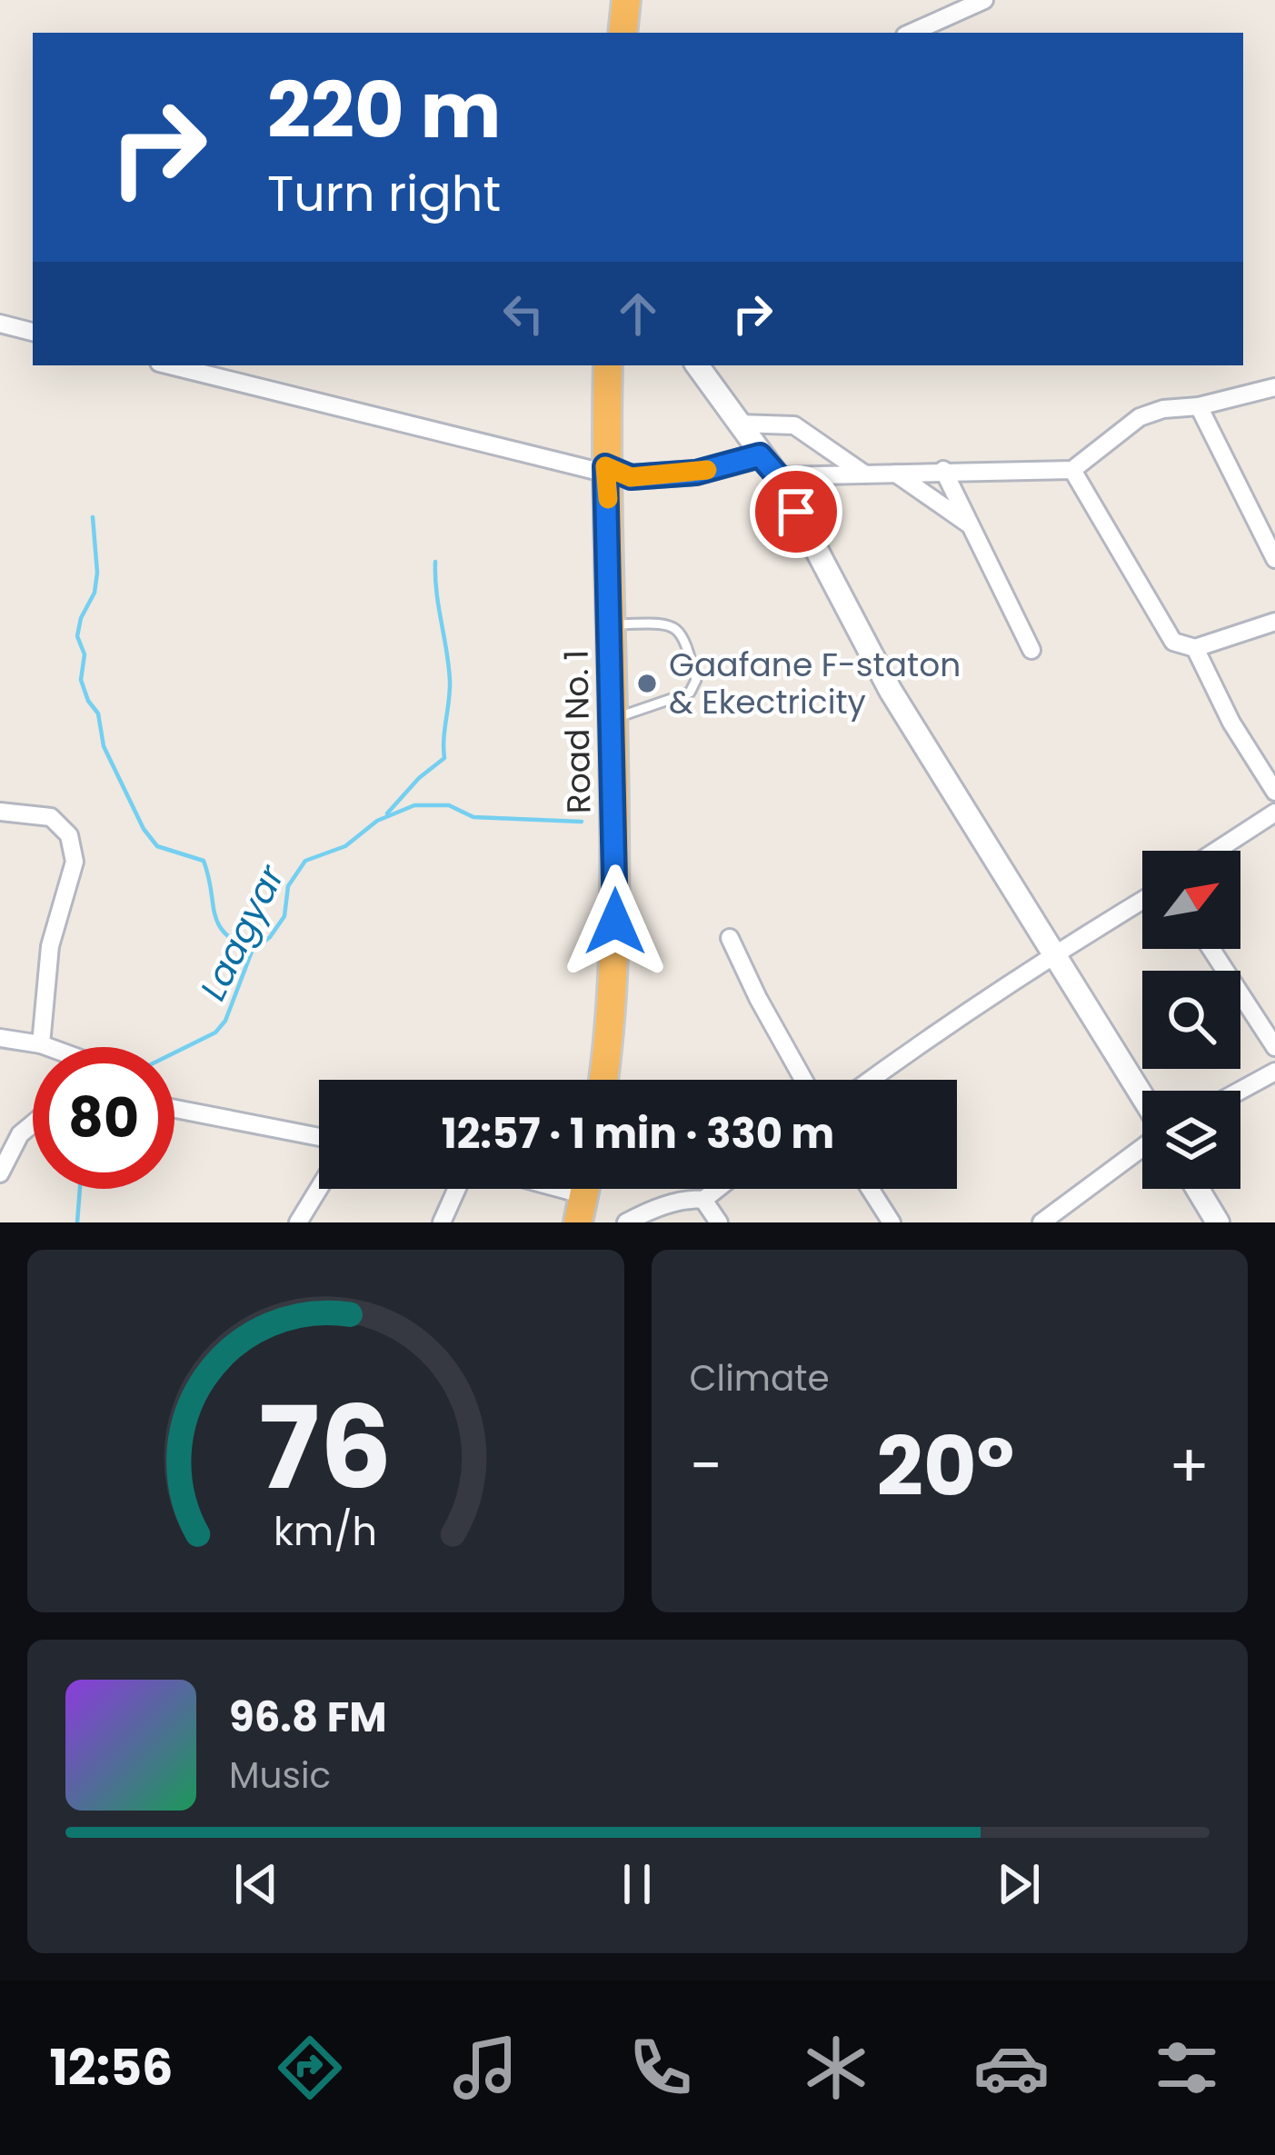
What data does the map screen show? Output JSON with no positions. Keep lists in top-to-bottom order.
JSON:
{
  "streets": {
    "highway": ["Road No. 1"]
  },
  "water": ["Laagyar"],
  "places": ["Gaafane F-staton & Ekectricity"],
  "north": "top right",
  "page": {
    "turn": ["220 m", "Turn right"],
    "limit": "80",
    "trip": "12:57 · 1 min · 330 m",
    "tile": "Climate",
    "heat": ["−", "20°", "+"],
    "song": ["96.8 FM", "Music"],
    "tabs": "12:56",
    "gauge": ["76", "km/h"]
  }
}
